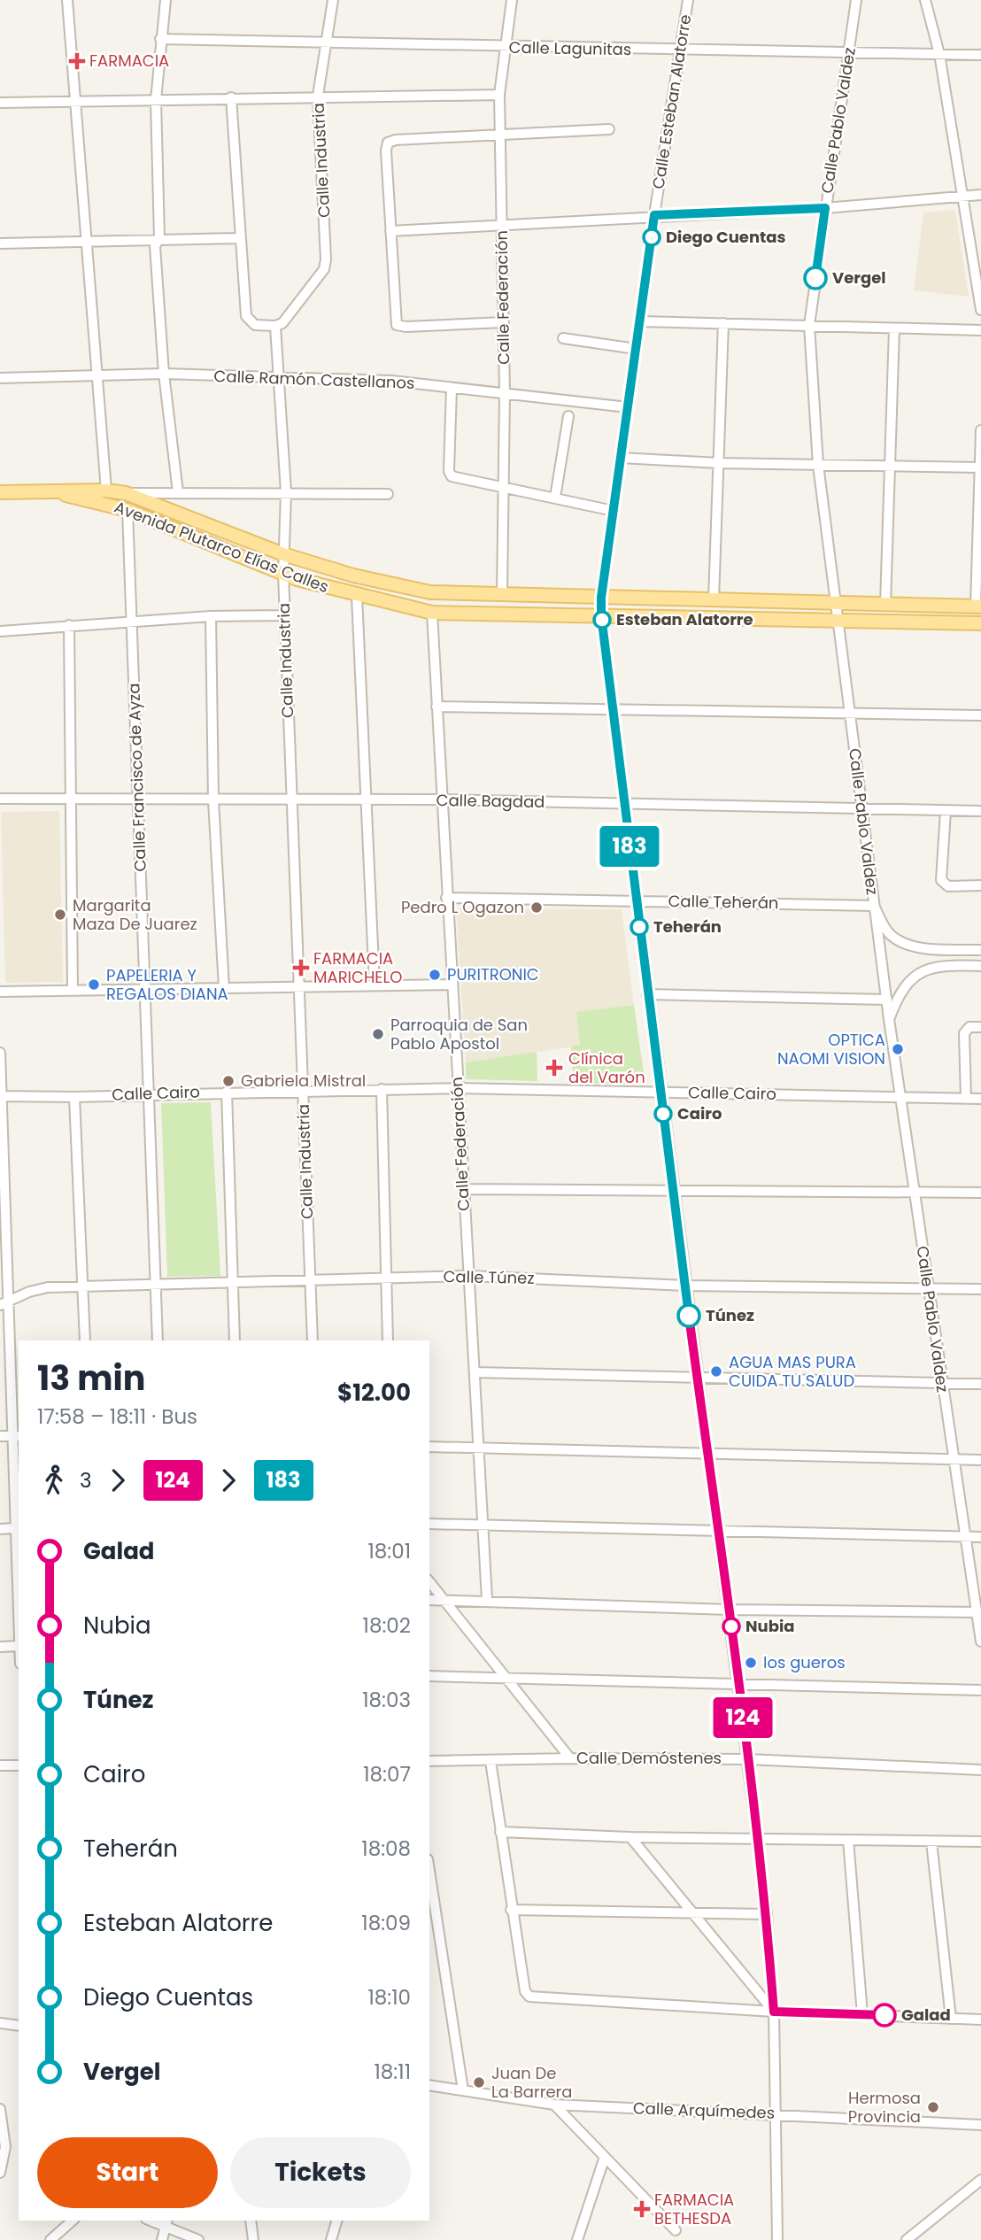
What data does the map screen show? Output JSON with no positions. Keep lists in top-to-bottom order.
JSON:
{
  "streets": {
    "main road": ["Avenida Plutarco Elías Calles"],
    "street": [
      "Calle Lagunitas",
      "Calle Esteban Alatorre",
      "Calle Pablo Valdez",
      "Calle Industria",
      "Calle Federación",
      "Calle Ramón Castellanos",
      "Calle Francisco de Ayza",
      "Calle Bagdad",
      "Calle Teherán",
      "Calle Cairo",
      "Calle Túnez",
      "Calle Demóstenes",
      "Calle Arquímedes"
    ]
  },
  "crossings": [
    ["Calle Lagunitas", "Calle Esteban Alatorre"],
    ["Calle Lagunitas", "Calle Pablo Valdez"],
    ["Calle Lagunitas", "Calle Industria"],
    ["Calle Lagunitas", "Calle Federación"],
    ["Calle Esteban Alatorre", "Calle Ramón Castellanos"],
    ["Calle Esteban Alatorre", "Avenida Plutarco Elías Calles"],
    ["Calle Esteban Alatorre", "Calle Bagdad"],
    ["Calle Esteban Alatorre", "Calle Teherán"],
    ["Calle Esteban Alatorre", "Calle Cairo"],
    ["Calle Esteban Alatorre", "Calle Túnez"],
    ["Calle Esteban Alatorre", "Calle Demóstenes"],
    ["Calle Esteban Alatorre", "Calle Arquímedes"],
    ["Calle Pablo Valdez", "Avenida Plutarco Elías Calles"],
    ["Calle Pablo Valdez", "Calle Bagdad"],
    ["Calle Pablo Valdez", "Calle Teherán"],
    ["Calle Pablo Valdez", "Calle Cairo"],
    ["Calle Pablo Valdez", "Calle Túnez"],
    ["Calle Industria", "Calle Ramón Castellanos"],
    ["Calle Industria", "Avenida Plutarco Elías Calles"],
    ["Calle Industria", "Calle Bagdad"],
    ["Calle Industria", "Calle Cairo"],
    ["Calle Industria", "Calle Túnez"],
    ["Calle Federación", "Calle Ramón Castellanos"],
    ["Calle Federación", "Avenida Plutarco Elías Calles"],
    ["Calle Federación", "Calle Bagdad"],
    ["Calle Federación", "Calle Teherán"],
    ["Calle Federación", "Calle Cairo"],
    ["Calle Federación", "Calle Túnez"],
    ["Avenida Plutarco Elías Calles", "Calle Francisco de Ayza"],
    ["Calle Francisco de Ayza", "Calle Bagdad"],
    ["Calle Francisco de Ayza", "Calle Cairo"],
    ["Calle Francisco de Ayza", "Calle Túnez"]
  ],
  "places": {
    "health": [
      "FARMACIA",
      "FARMACIA MARICHELO",
      "Clínica del Varón",
      "FARMACIA BETHESDA"
    ],
    "other": [
      "Diego Cuentas",
      "Vergel",
      "Esteban Alatorre",
      "Pedro L Ogazon",
      "Margarita Maza De Juarez",
      "Teherán",
      "PURITRONIC",
      "PAPELERIA Y REGALOS DIANA",
      "Parroquia de San Pablo Apostol",
      "OPTICA NAOMI VISION",
      "Gabriela Mistral",
      "Cairo",
      "Túnez",
      "AGUA MAS PURA CUIDA TU SALUD",
      "Nubia",
      "los gueros",
      "Galad",
      "Juan De La Barrera",
      "Hermosa Provincia"
    ]
  },
  "lines": ["bus line 183", "bus line 124"],
  "page": {
    "on_map": ["124", "183"],
    "heading": ["13 min", "17:58 – 18:11 · Bus", "$12.00"],
    "legs": ["3", "124", "183"],
    "list": [
      {
        "name": "Galad",
        "value": "18:01"
      },
      {
        "name": "Nubia",
        "value": "18:02"
      },
      {
        "name": "Túnez",
        "value": "18:03"
      },
      {
        "name": "Cairo",
        "value": "18:07"
      },
      {
        "name": "Teherán",
        "value": "18:08"
      },
      {
        "name": "Esteban Alatorre",
        "value": "18:09"
      },
      {
        "name": "Diego Cuentas",
        "value": "18:10"
      },
      {
        "name": "Vergel",
        "value": "18:11"
      }
    ],
    "buttons": ["Start", "Tickets"]
  }
}
